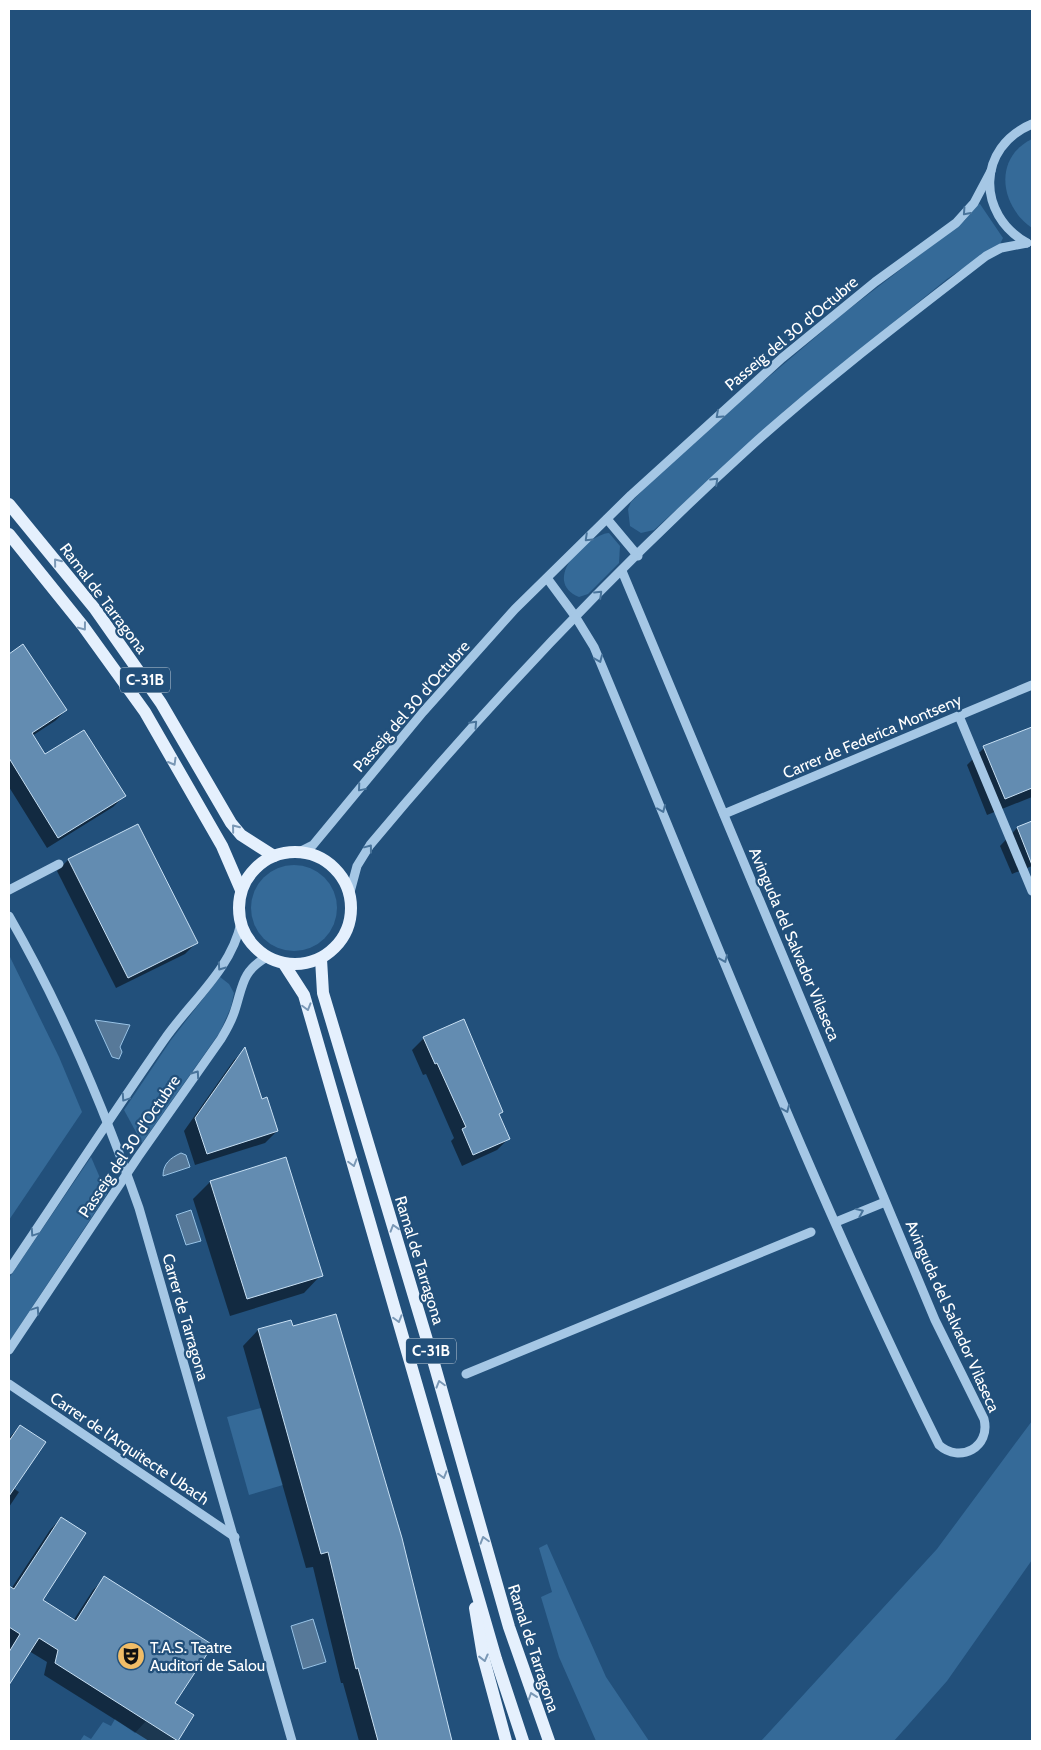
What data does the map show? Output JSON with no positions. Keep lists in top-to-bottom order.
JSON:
{
  "streets": {
    "main road": ["Ramal de Tarragona", "C-31B"],
    "street": [
      "Passeig del 30 d'Octubre",
      "Carrer de Federica Montseny",
      "Avinguda del Salvador Vilaseca",
      "Carrer de Tarragona",
      "Carrer de l'Arquitecte Ubach"
    ]
  },
  "crossings": [
    ["Passeig del 30 d'Octubre", "Ramal de Tarragona"],
    ["Passeig del 30 d'Octubre", "C-31B"],
    ["Passeig del 30 d'Octubre", "Carrer de Tarragona"],
    ["Ramal de Tarragona", "C-31B"],
    ["Carrer de Federica Montseny", "Avinguda del Salvador Vilaseca"],
    ["Carrer de Tarragona", "Carrer de l'Arquitecte Ubach"]
  ],
  "places": {
    "theatre": ["T.A.S. Teatre Auditori de Salou"]
  }
}
